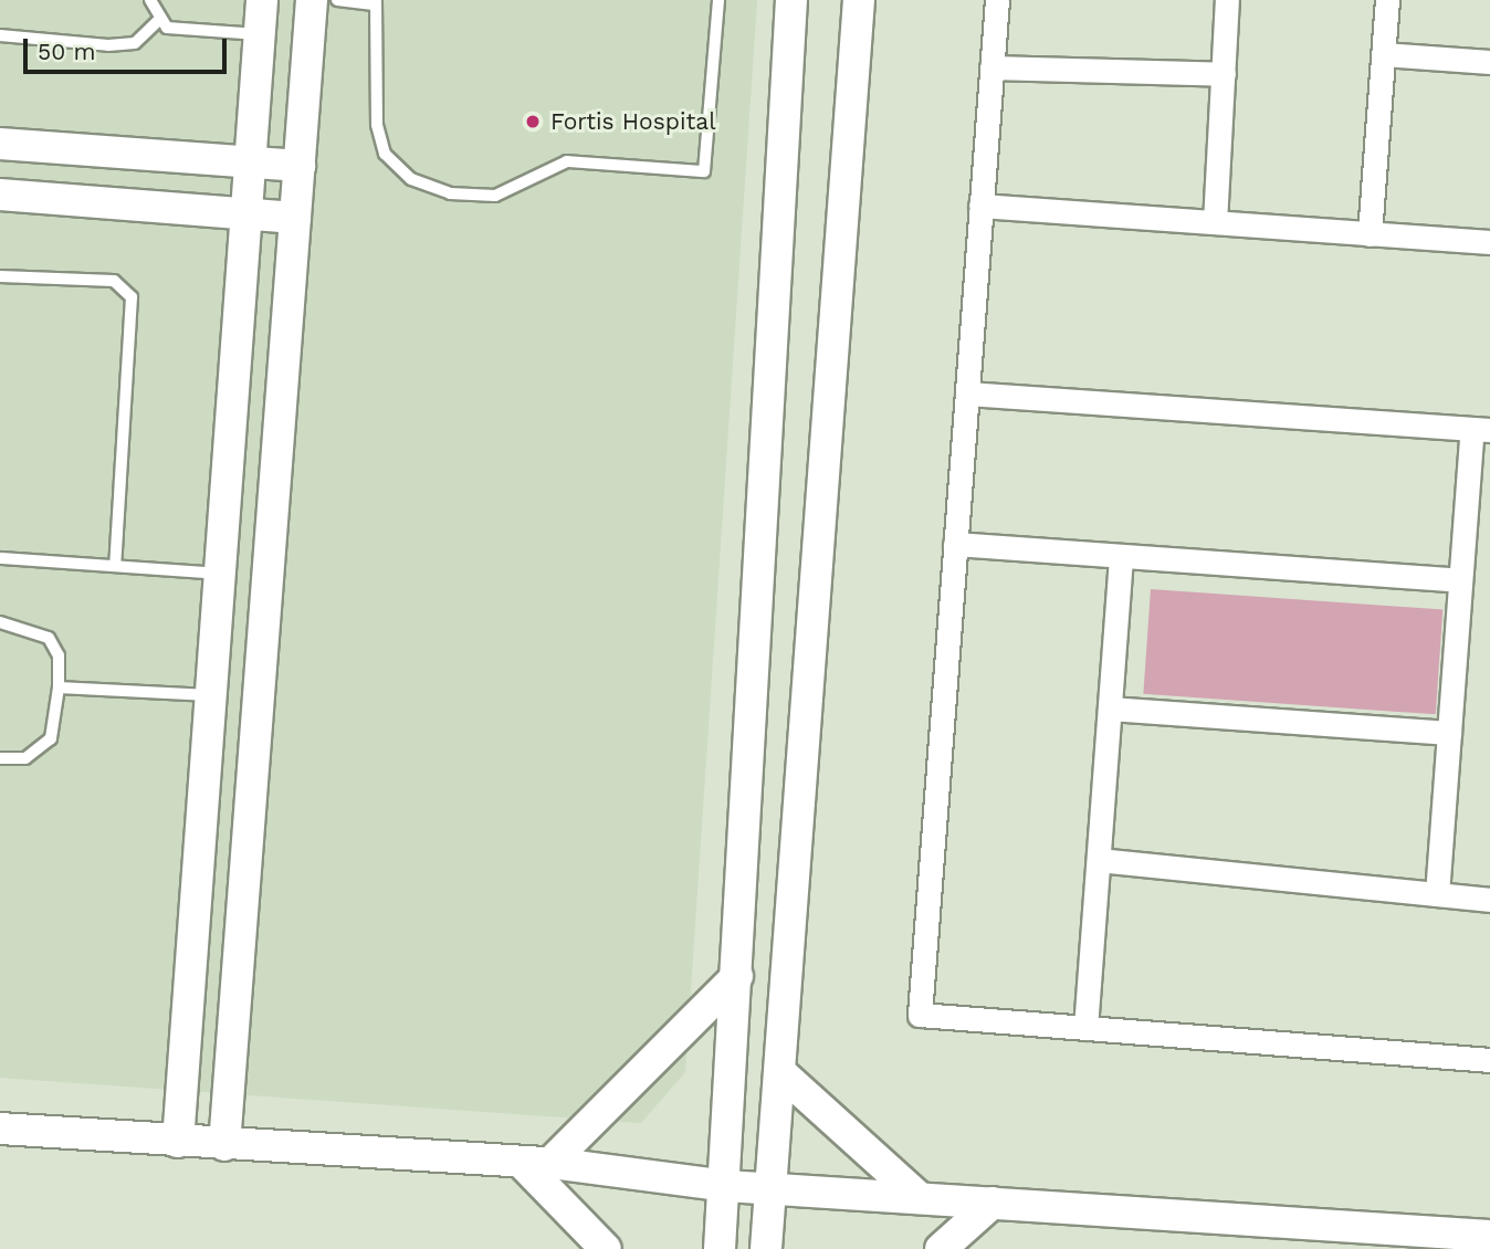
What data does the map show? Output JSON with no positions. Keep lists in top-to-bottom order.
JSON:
{
  "places": ["Fortis Hospital"],
  "scale_bar": "50 m"
}
